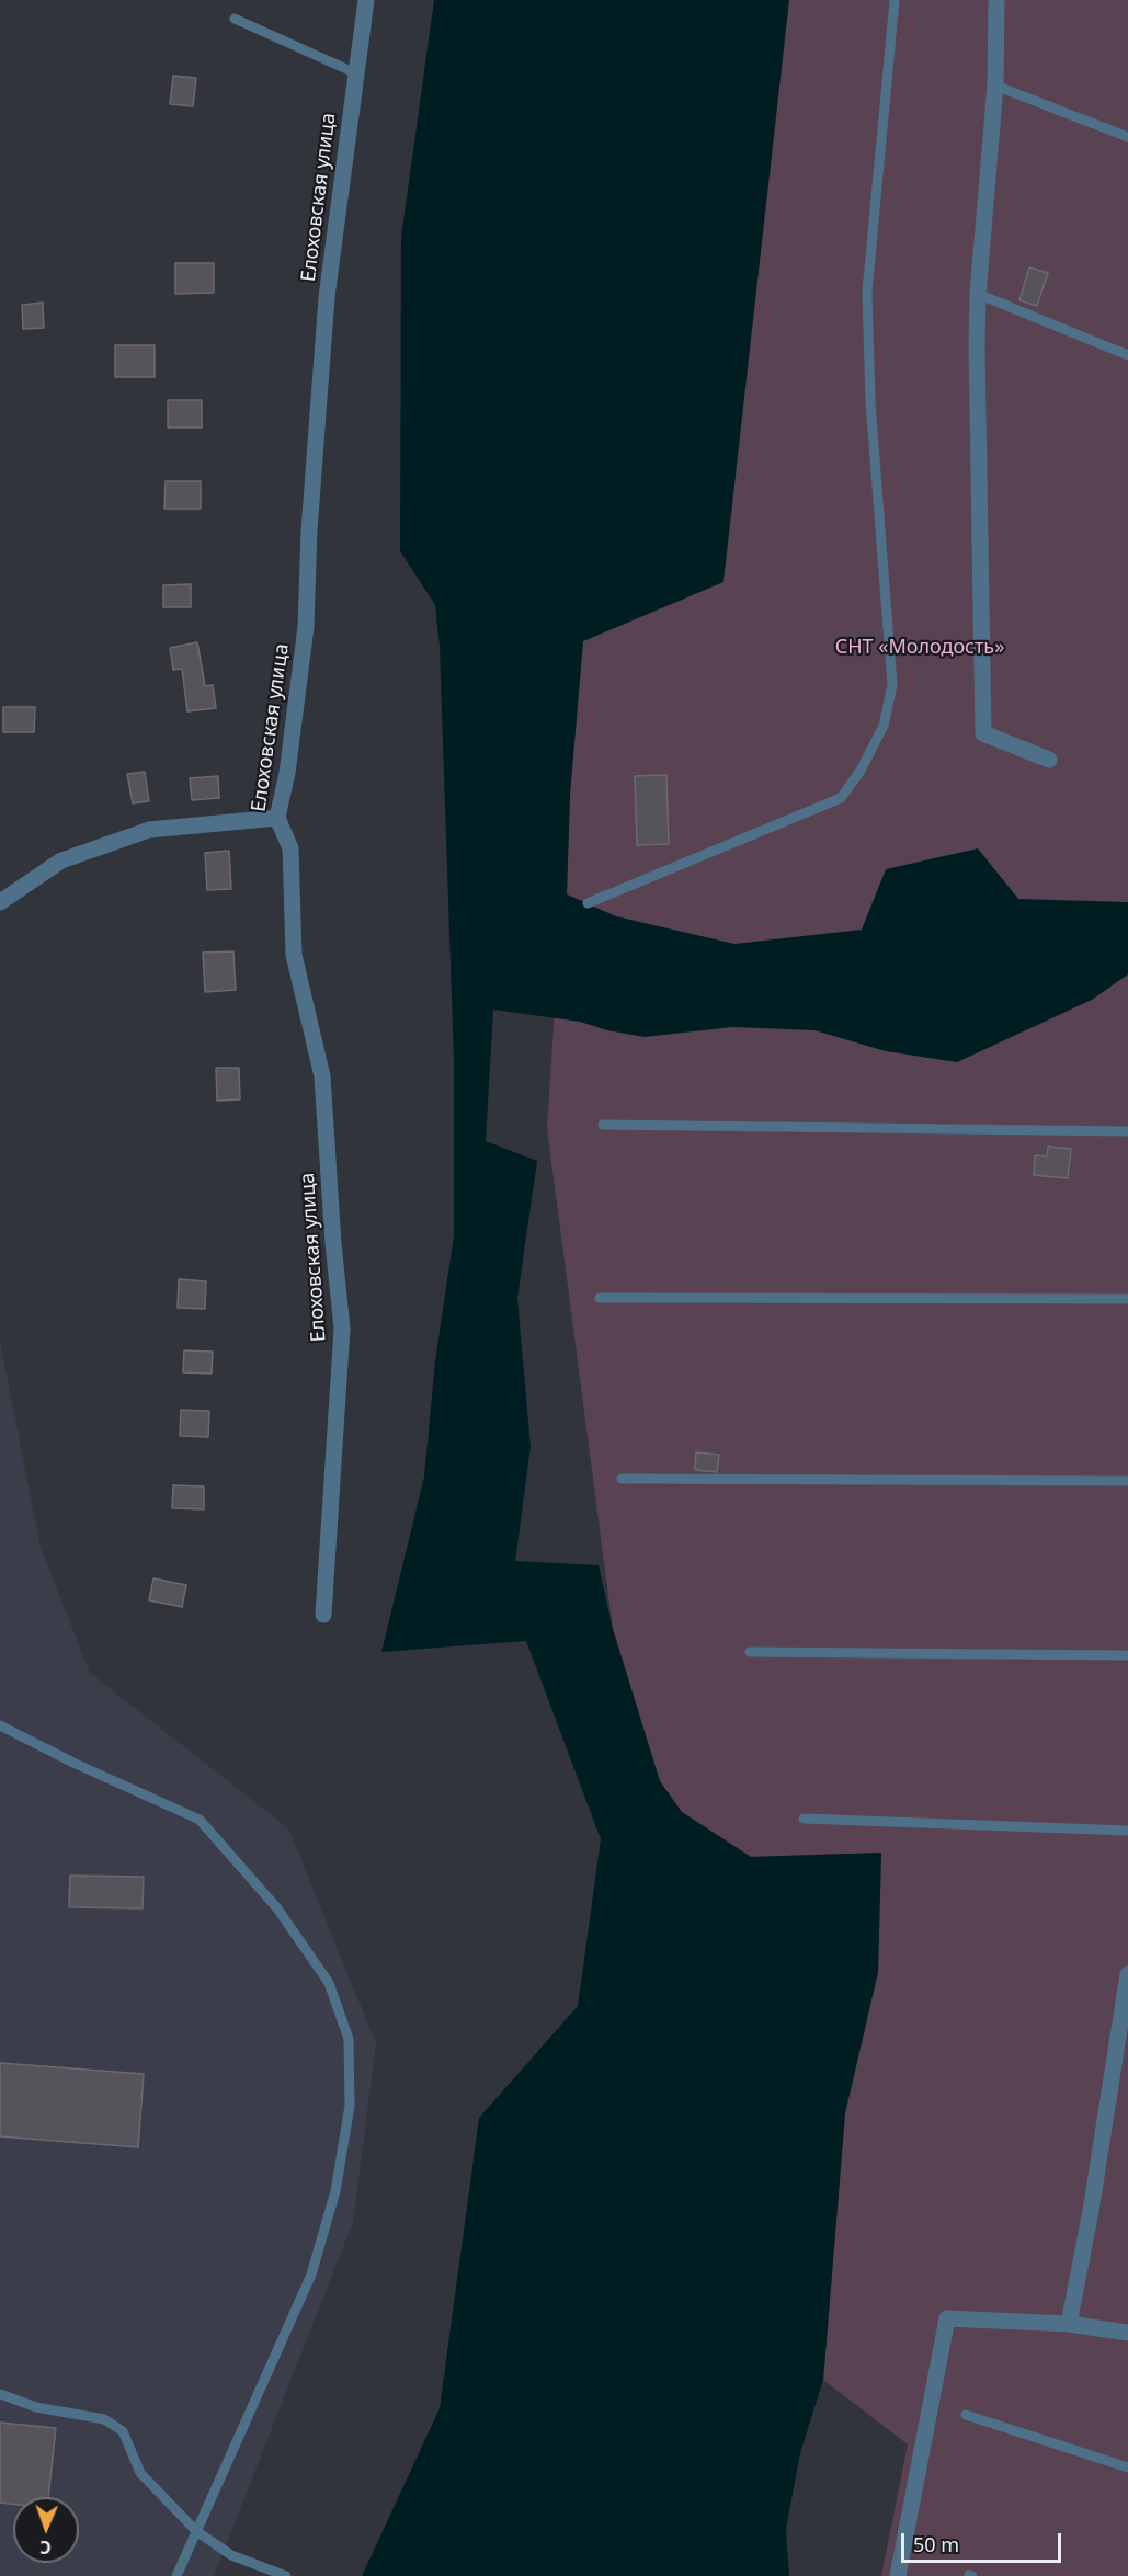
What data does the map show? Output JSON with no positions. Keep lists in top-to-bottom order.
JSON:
{
  "streets": {
    "street": ["Елоховская улица"]
  },
  "parks": ["СНТ «Молодость»"],
  "scale_bar": "50 m",
  "north": "bottom"
}
